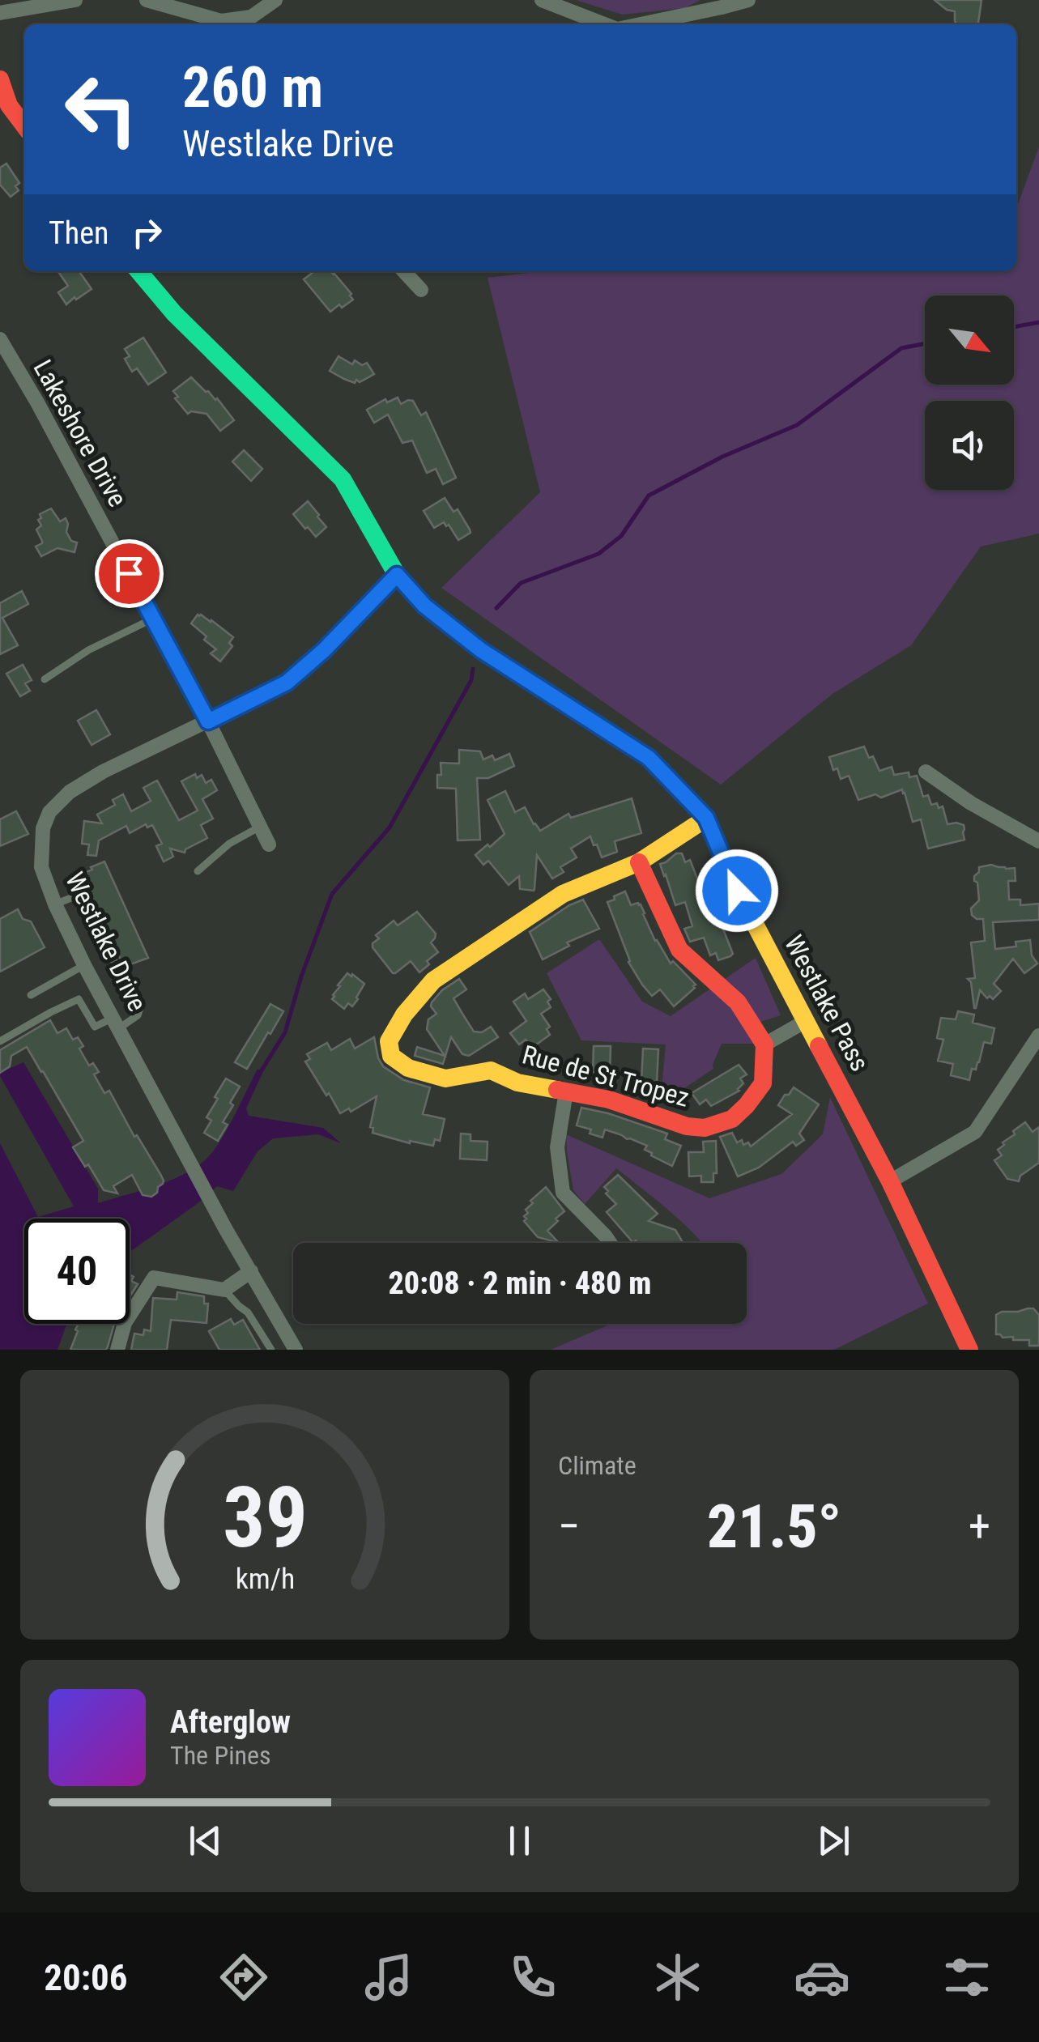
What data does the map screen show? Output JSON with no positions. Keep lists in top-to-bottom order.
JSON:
{
  "streets": {
    "street": [
      "Lakeshore Drive",
      "Westlake Drive",
      "Westlake Pass",
      "Rue de St Tropez"
    ]
  },
  "crossings": [
    ["Lakeshore Drive", "Westlake Drive"],
    ["Westlake Drive", "Westlake Pass"],
    ["Westlake Pass", "Rue de St Tropez"]
  ],
  "north": "bottom right",
  "page": {
    "turn": ["260 m", "Westlake Drive"],
    "then": "Then",
    "limit": "40",
    "trip": "20:08 · 2 min · 480 m",
    "tile": "Climate",
    "heat": ["−", "21.5°", "+"],
    "song": ["Afterglow", "The Pines"],
    "tabs": "20:06",
    "gauge": ["39", "km/h"]
  }
}
